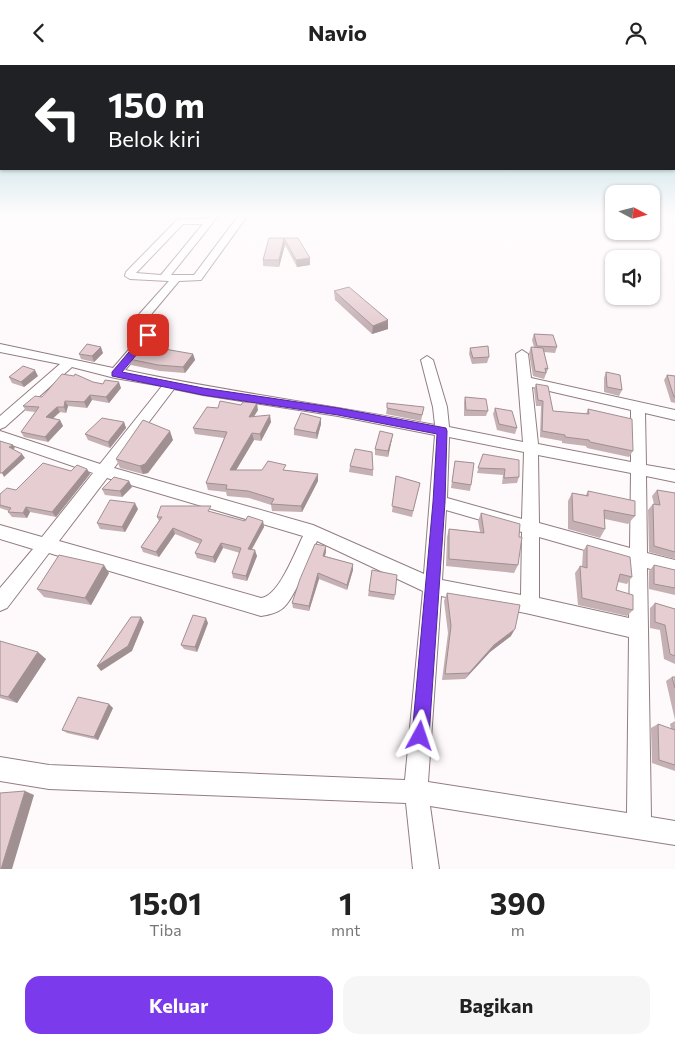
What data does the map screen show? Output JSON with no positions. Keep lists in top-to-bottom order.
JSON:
{
  "north": "right",
  "page": {
    "header": "Navio",
    "turn": ["150 m", "Belok kiri"],
    "eta": [
      "15:01",
      "Tiba",
      "1",
      "mnt",
      "390",
      "m"
    ],
    "buttons": ["Keluar", "Bagikan"]
  }
}
